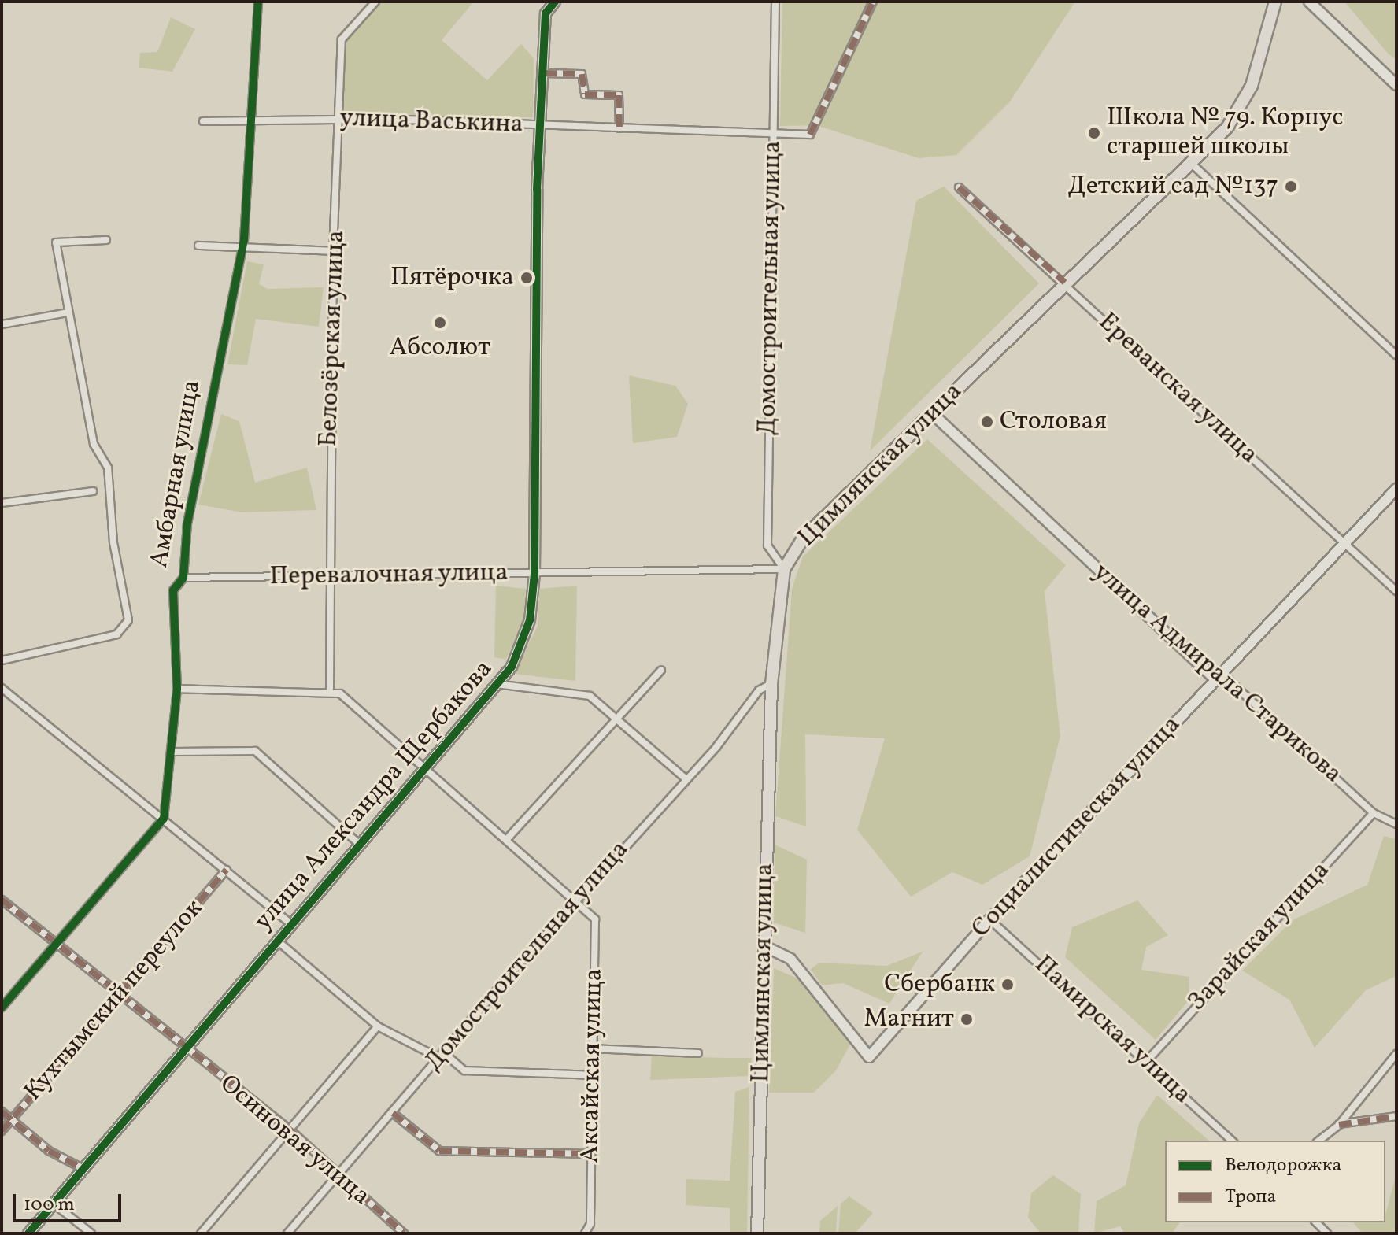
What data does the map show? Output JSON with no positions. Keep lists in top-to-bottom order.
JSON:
{
  "streets": {
    "main road": ["Цимлянская улица"],
    "street": [
      "улица Васькина",
      "Домостроительная улица",
      "Белозёрская улица",
      "Ереванская улица",
      "Амбарная улица",
      "Перевалочная улица",
      "улица Адмирала Старикова",
      "улица Александра Щербакова",
      "Социалистическая улица",
      "Зарайская улица",
      "Кухтымский переулок",
      "Памирская улица",
      "Аксайская улица",
      "Осиновая улица"
    ]
  },
  "crossings": [
    ["улица Васькина", "Домостроительная улица"],
    ["улица Васькина", "Белозёрская улица"],
    ["улица Васькина", "Амбарная улица"],
    ["улица Васькина", "улица Александра Щербакова"],
    ["Домостроительная улица", "Цимлянская улица"],
    ["Домостроительная улица", "Перевалочная улица"],
    ["Домостроительная улица", "Аксайская улица"],
    ["Домостроительная улица", "Осиновая улица"],
    ["Белозёрская улица", "Перевалочная улица"],
    ["Ереванская улица", "Цимлянская улица"],
    ["Ереванская улица", "Социалистическая улица"],
    ["Цимлянская улица", "Перевалочная улица"],
    ["Цимлянская улица", "улица Адмирала Старикова"],
    ["Цимлянская улица", "Социалистическая улица"],
    ["Амбарная улица", "Перевалочная улица"],
    ["Перевалочная улица", "улица Александра Щербакова"],
    ["улица Адмирала Старикова", "Социалистическая улица"],
    ["улица Адмирала Старикова", "Зарайская улица"],
    ["улица Александра Щербакова", "Осиновая улица"],
    ["Социалистическая улица", "Памирская улица"],
    ["Зарайская улица", "Памирская улица"],
    ["Кухтымский переулок", "Осиновая улица"]
  ],
  "places": [
    "Школа № 79. Корпус старшей школы",
    "Детский сад №137",
    "Пятёрочка",
    "Абсолют",
    "Столовая",
    "Сбербанк",
    "Магнит"
  ],
  "legend": ["Велодорожка", "Тропа"],
  "scale_bar": "100 m"
}
